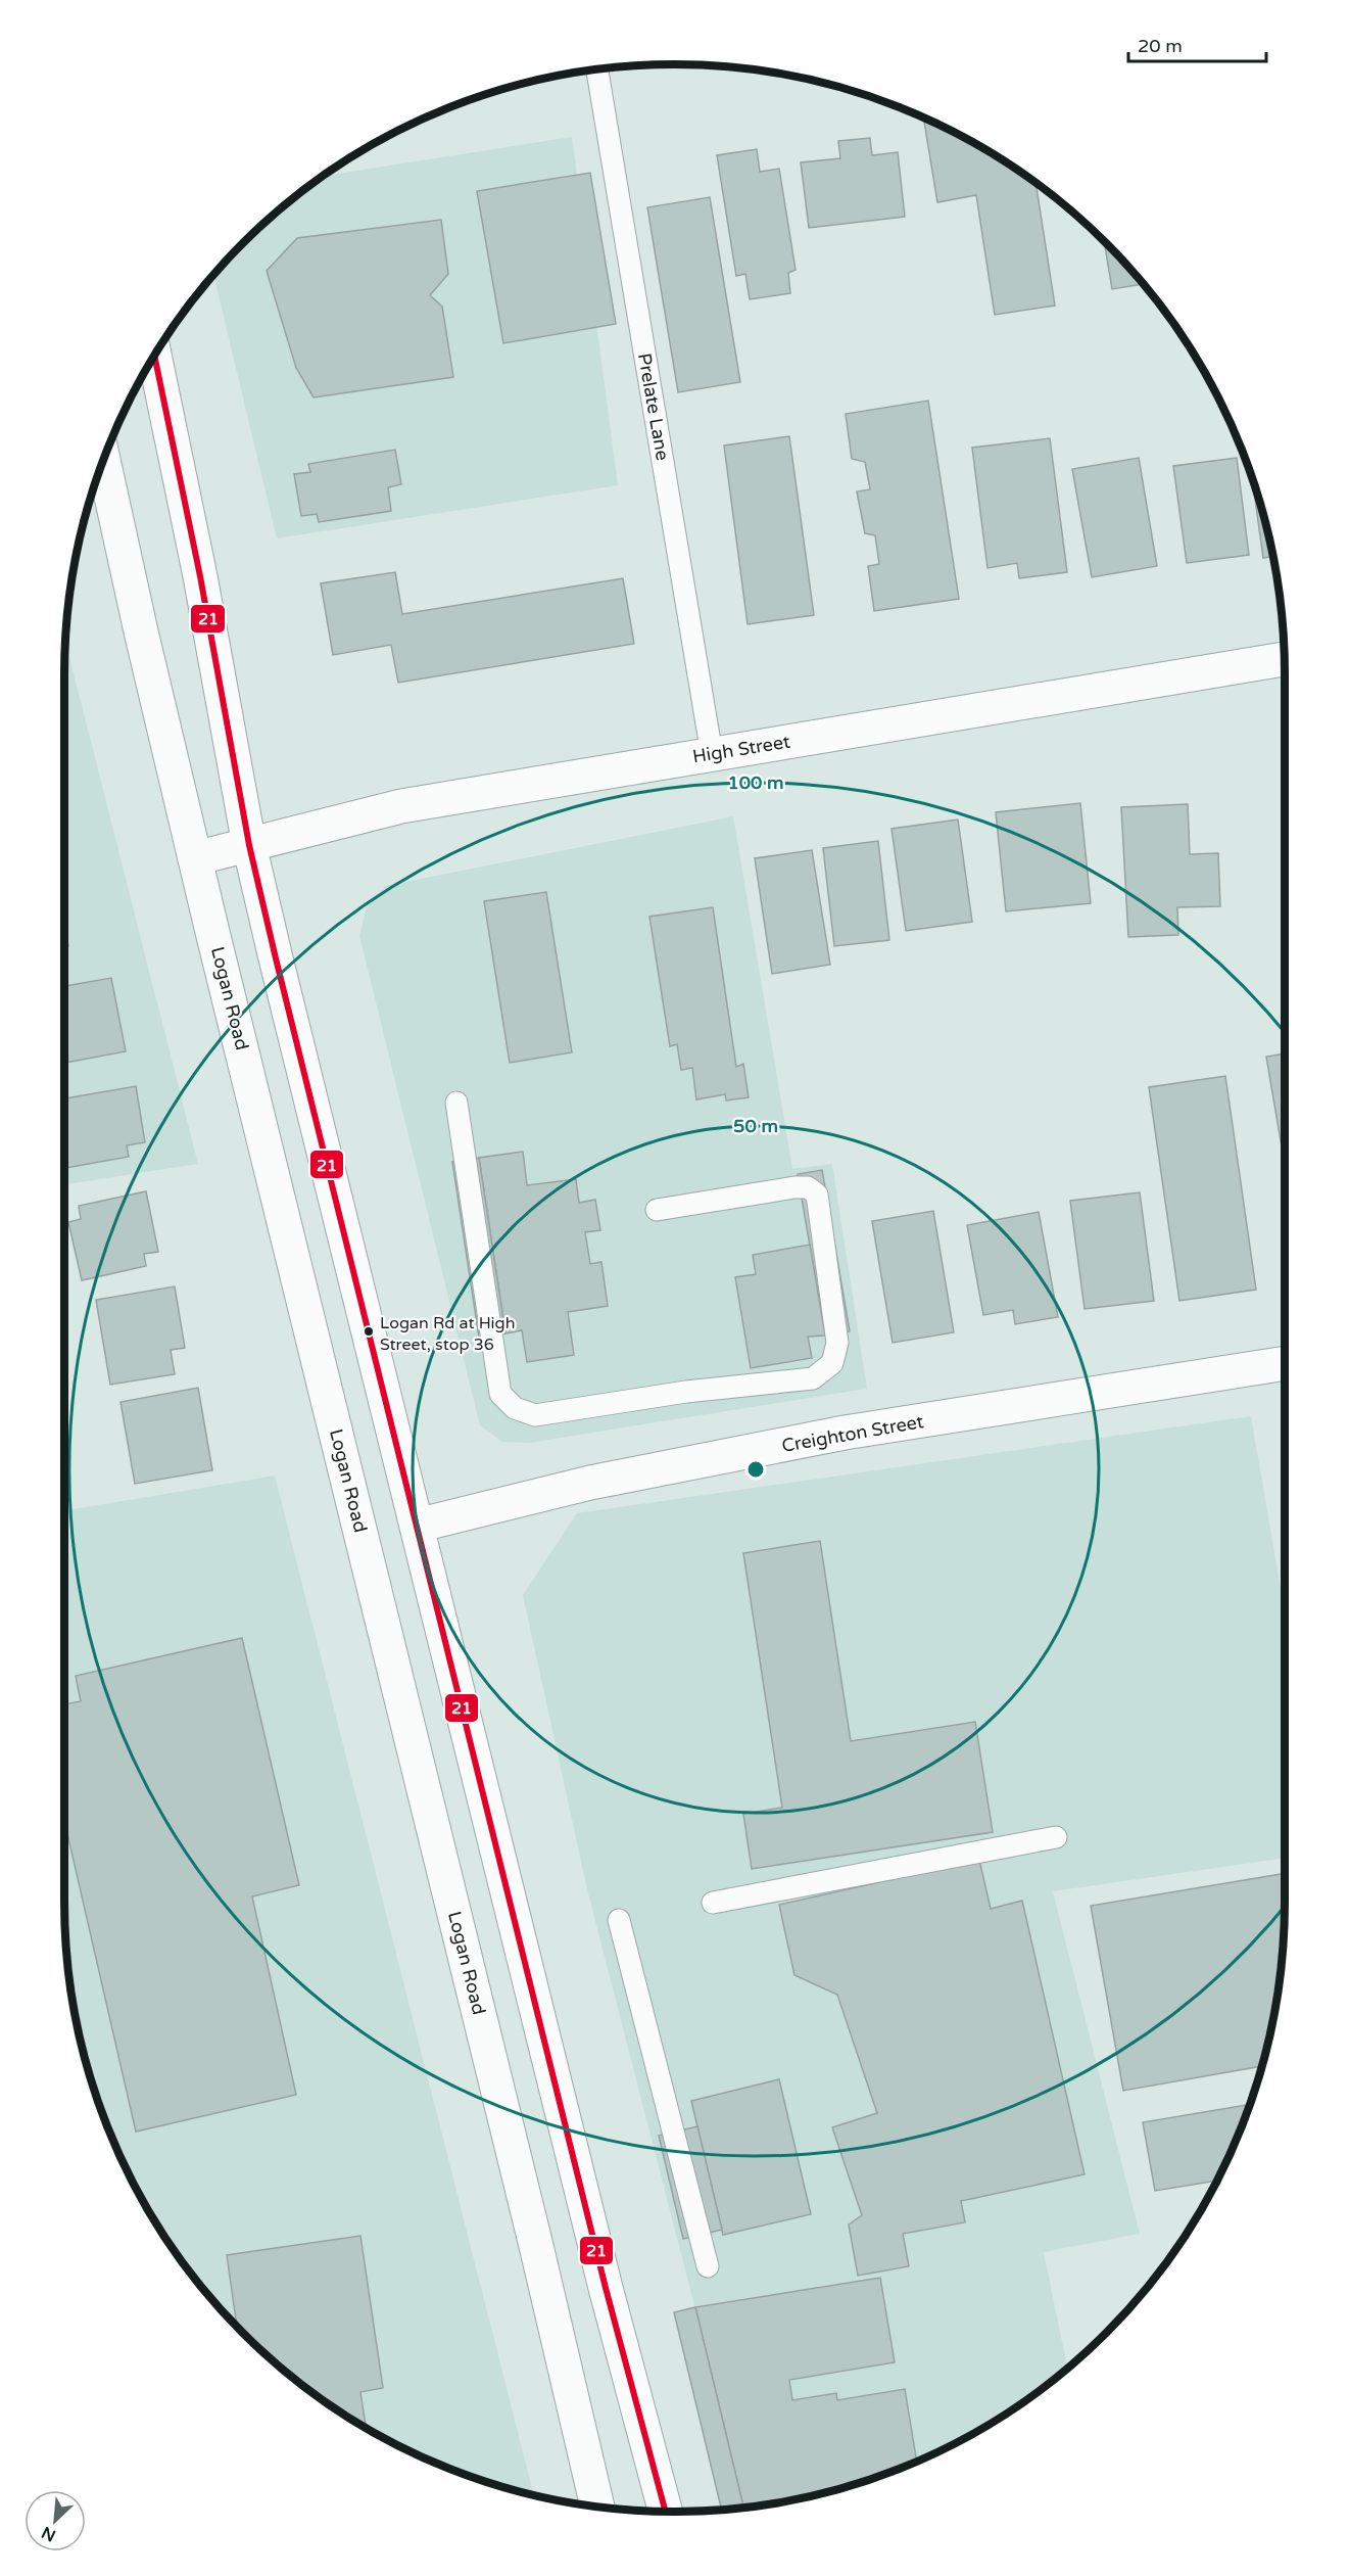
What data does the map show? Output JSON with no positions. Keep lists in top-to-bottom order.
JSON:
{
  "streets": {
    "main road": ["High Street", "Logan Road", "Creighton Street"],
    "lane": ["Prelate Lane"]
  },
  "crossings": [
    ["Prelate Lane", "High Street"],
    ["High Street", "Logan Road"]
  ],
  "places": ["Logan Rd at High Street, stop 36"],
  "lines": ["transit line 21"],
  "scale_bar": "20 m",
  "north": "bottom left",
  "rings": ["100 m", "50 m"]
}
